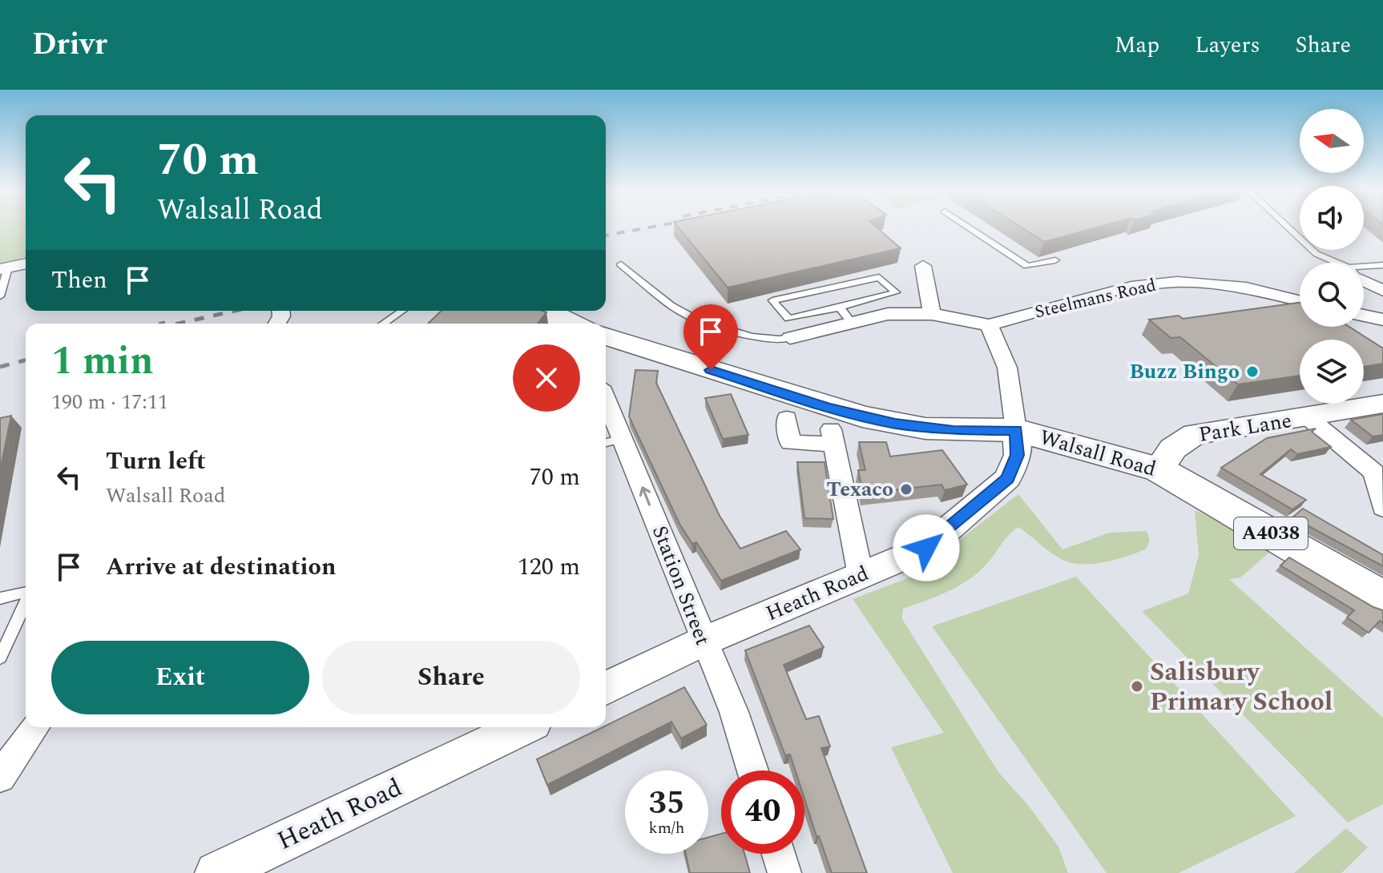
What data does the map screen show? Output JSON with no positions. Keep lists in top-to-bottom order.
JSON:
{
  "streets": {
    "main road": ["Park Lane", "Walsall Road", "A4038"],
    "street": ["Steelmans Road", "Station Street", "Heath Road"]
  },
  "crossings": [
    ["Park Lane", "Walsall Road"],
    ["Walsall Road", "Heath Road"],
    ["Station Street", "Heath Road"]
  ],
  "one_way": ["Station Street"],
  "places": ["Buzz Bingo", "Texaco", "Salisbury Primary School"],
  "north": "left",
  "page": {
    "header": "Drivr",
    "nav": ["Map", "Layers", "Share"],
    "turn": ["70 m", "Walsall Road"],
    "then": "Then",
    "heading": ["1 min", "190 m · 17:11"],
    "list": [
      {
        "name": "Turn left",
        "note": "Walsall Road",
        "value": "70 m"
      },
      {
        "name": "Arrive at destination",
        "value": "120 m"
      }
    ],
    "buttons": ["Exit", "Share"],
    "speed": "35 km/h",
    "limit": "40"
  }
}
